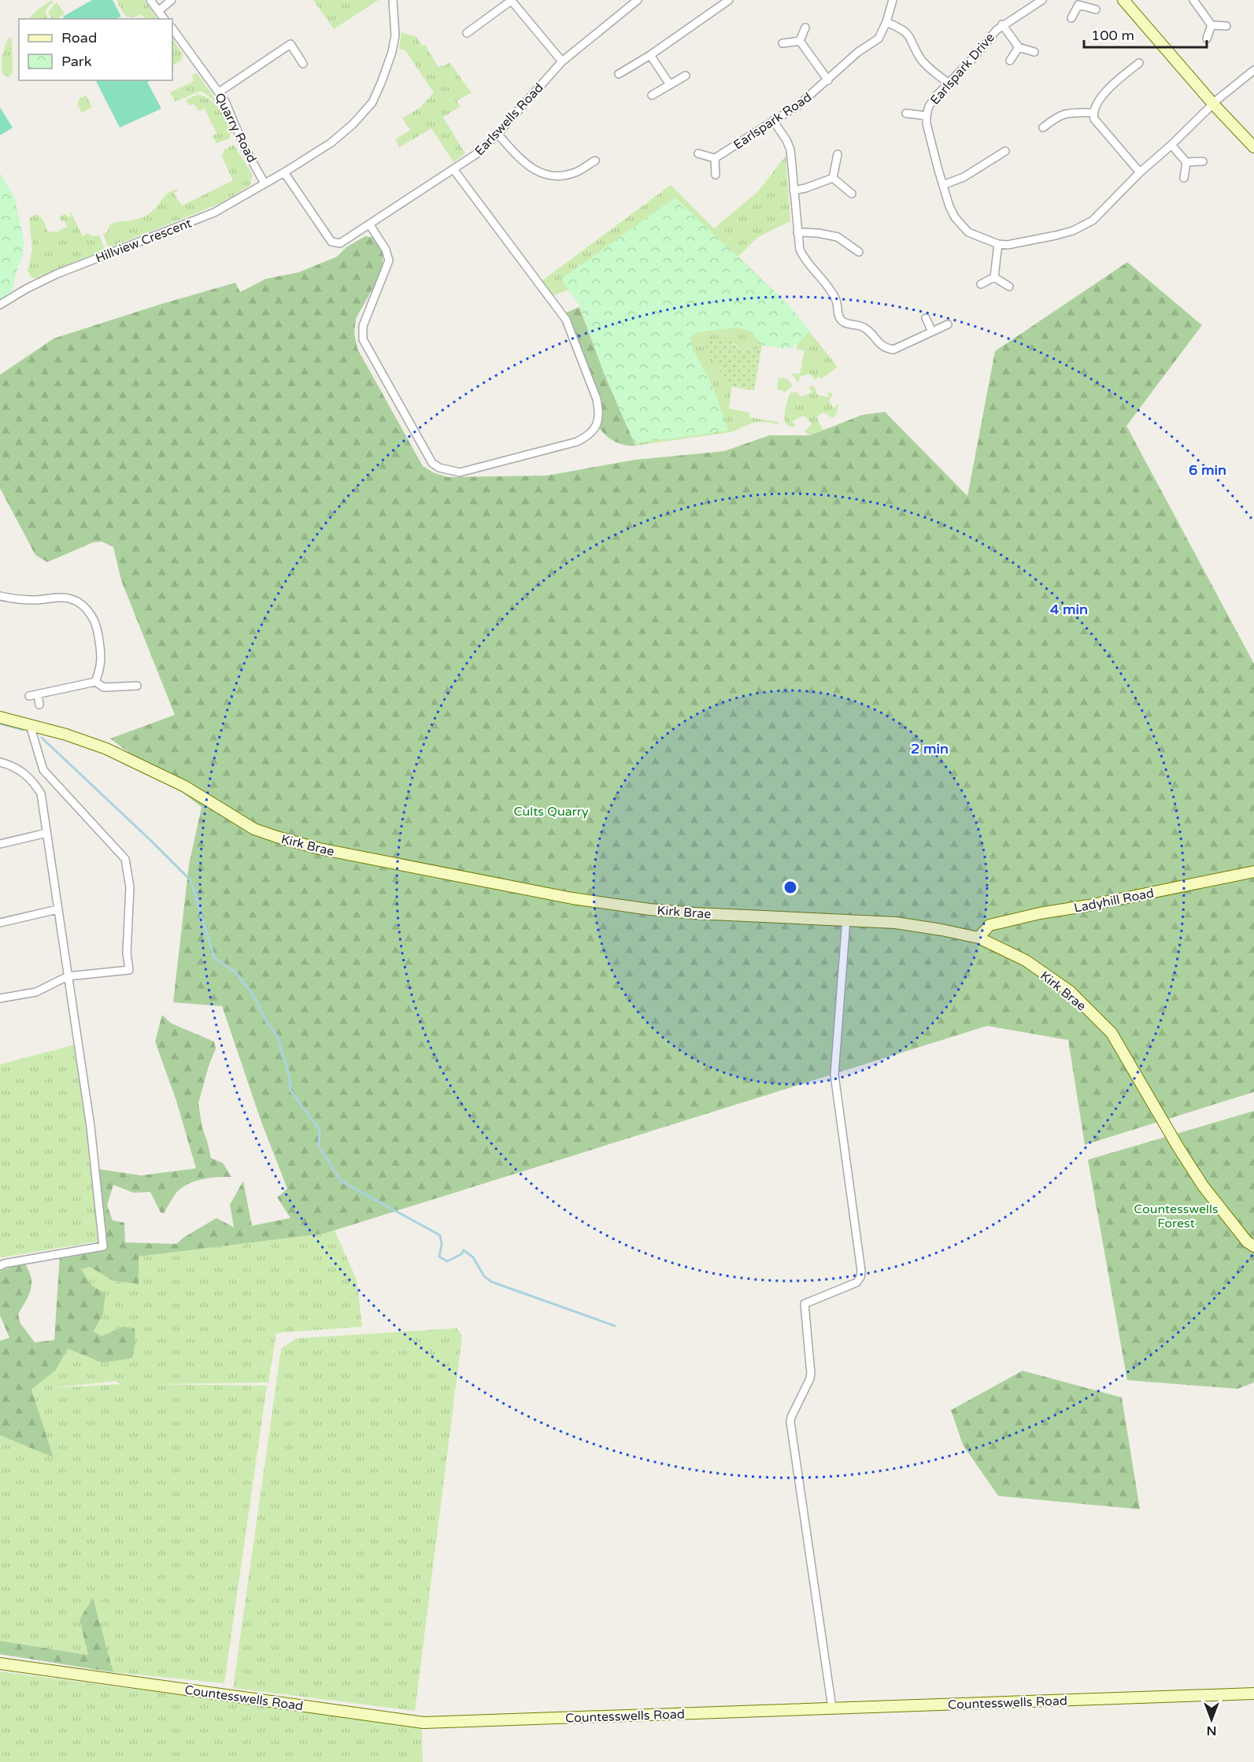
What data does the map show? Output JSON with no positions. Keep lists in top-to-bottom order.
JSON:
{
  "streets": {
    "street": [
      "Earlspark Drive",
      "Earlswells Road",
      "Earlspark Road",
      "Quarry Road",
      "Hillview Crescent",
      "Kirk Brae",
      "Ladyhill Road",
      "Countesswells Road"
    ]
  },
  "crossings": [
    ["Earlswells Road", "Hillview Crescent"],
    ["Quarry Road", "Hillview Crescent"],
    ["Kirk Brae", "Ladyhill Road"]
  ],
  "parks": ["Cults Quarry", "Countesswells Forest"],
  "legend": ["Road", "Park"],
  "scale_bar": "100 m",
  "north": "bottom",
  "rings": ["6 min", "4 min", "2 min"]
}
